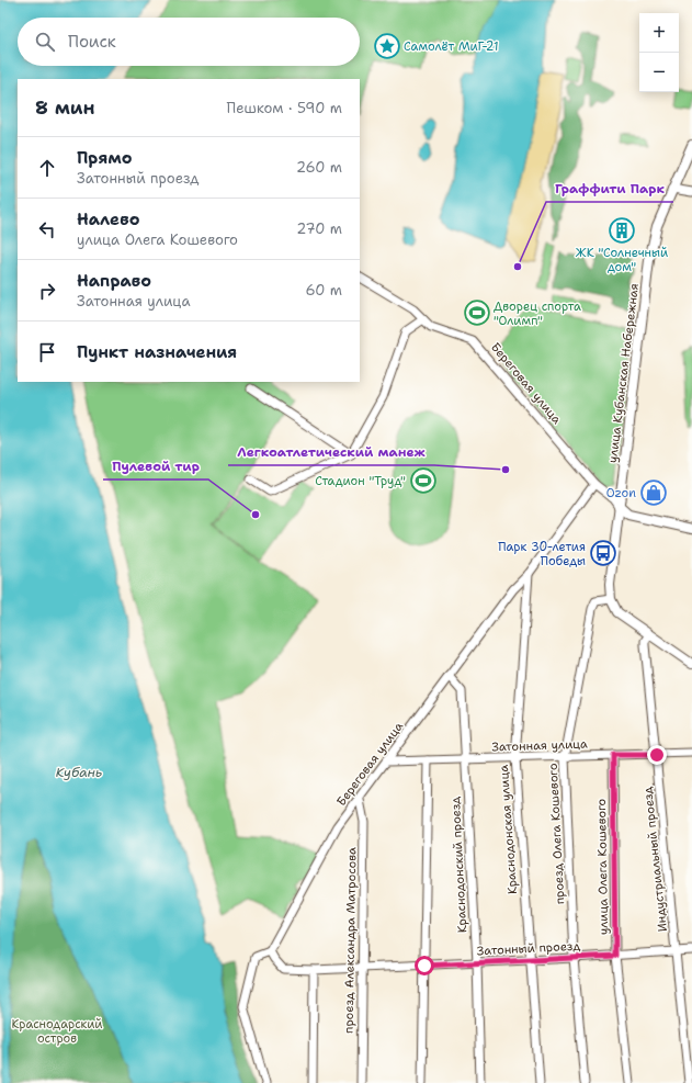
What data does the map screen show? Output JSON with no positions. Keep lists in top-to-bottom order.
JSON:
{
  "streets": {
    "main road": ["улица Кубанская Набережная"],
    "street": [
      "Береговая улица",
      "Затонная улица",
      "Краснодонская улица",
      "проезд Олега Кошевого",
      "Индустриальный проезд",
      "Краснодонский проезд",
      "улица Олега Кошевого",
      "проезд Александра Матросова",
      "Затонный проезд"
    ]
  },
  "crossings": [
    ["улица Кубанская Набережная", "Береговая улица"],
    ["улица Кубанская Набережная", "проезд Олега Кошевого"],
    ["Береговая улица", "Затонная улица"],
    ["Береговая улица", "Краснодонская улица"],
    ["Береговая улица", "Краснодонский проезд"],
    ["Береговая улица", "проезд Александра Матросова"],
    ["Береговая улица", "Затонный проезд"],
    ["Затонная улица", "Краснодонская улица"],
    ["Затонная улица", "проезд Олега Кошевого"],
    ["Затонная улица", "Индустриальный проезд"],
    ["Затонная улица", "Краснодонский проезд"],
    ["Затонная улица", "улица Олега Кошевого"],
    ["Краснодонская улица", "Затонный проезд"],
    ["проезд Олега Кошевого", "Затонный проезд"],
    ["Индустриальный проезд", "Затонный проезд"],
    ["Краснодонский проезд", "Затонный проезд"],
    ["улица Олега Кошевого", "Затонный проезд"],
    ["проезд Александра Матросова", "Затонный проезд"]
  ],
  "water": ["Кубань"],
  "parks": ["Краснодарский остров"],
  "places": {
    "place": ["Самолёт МиГ-21"],
    "building": ["ЖК \"Солнечный дом\""],
    "other": ["Граффити Парк", "Легкоатлетический манеж", "Пулевой тир"],
    "sports": ["Дворец спорта \"Олимп\"", "Стадион \"Труд\""],
    "shop": ["Ozon"],
    "bus stop": ["Парк 30-летия Победы"]
  },
  "page": {
    "map_buttons": ["+", "−"],
    "search": "Поиск",
    "heading": ["8 мин", "Пешком · 590 m"],
    "list": [
      ["Прямо", "Затонный проезд", "260 m"],
      ["Налево", "улица Олега Кошевого", "270 m"],
      ["Направо", "Затонная улица", "60 m"],
      "Пункт назначения"
    ]
  }
}
